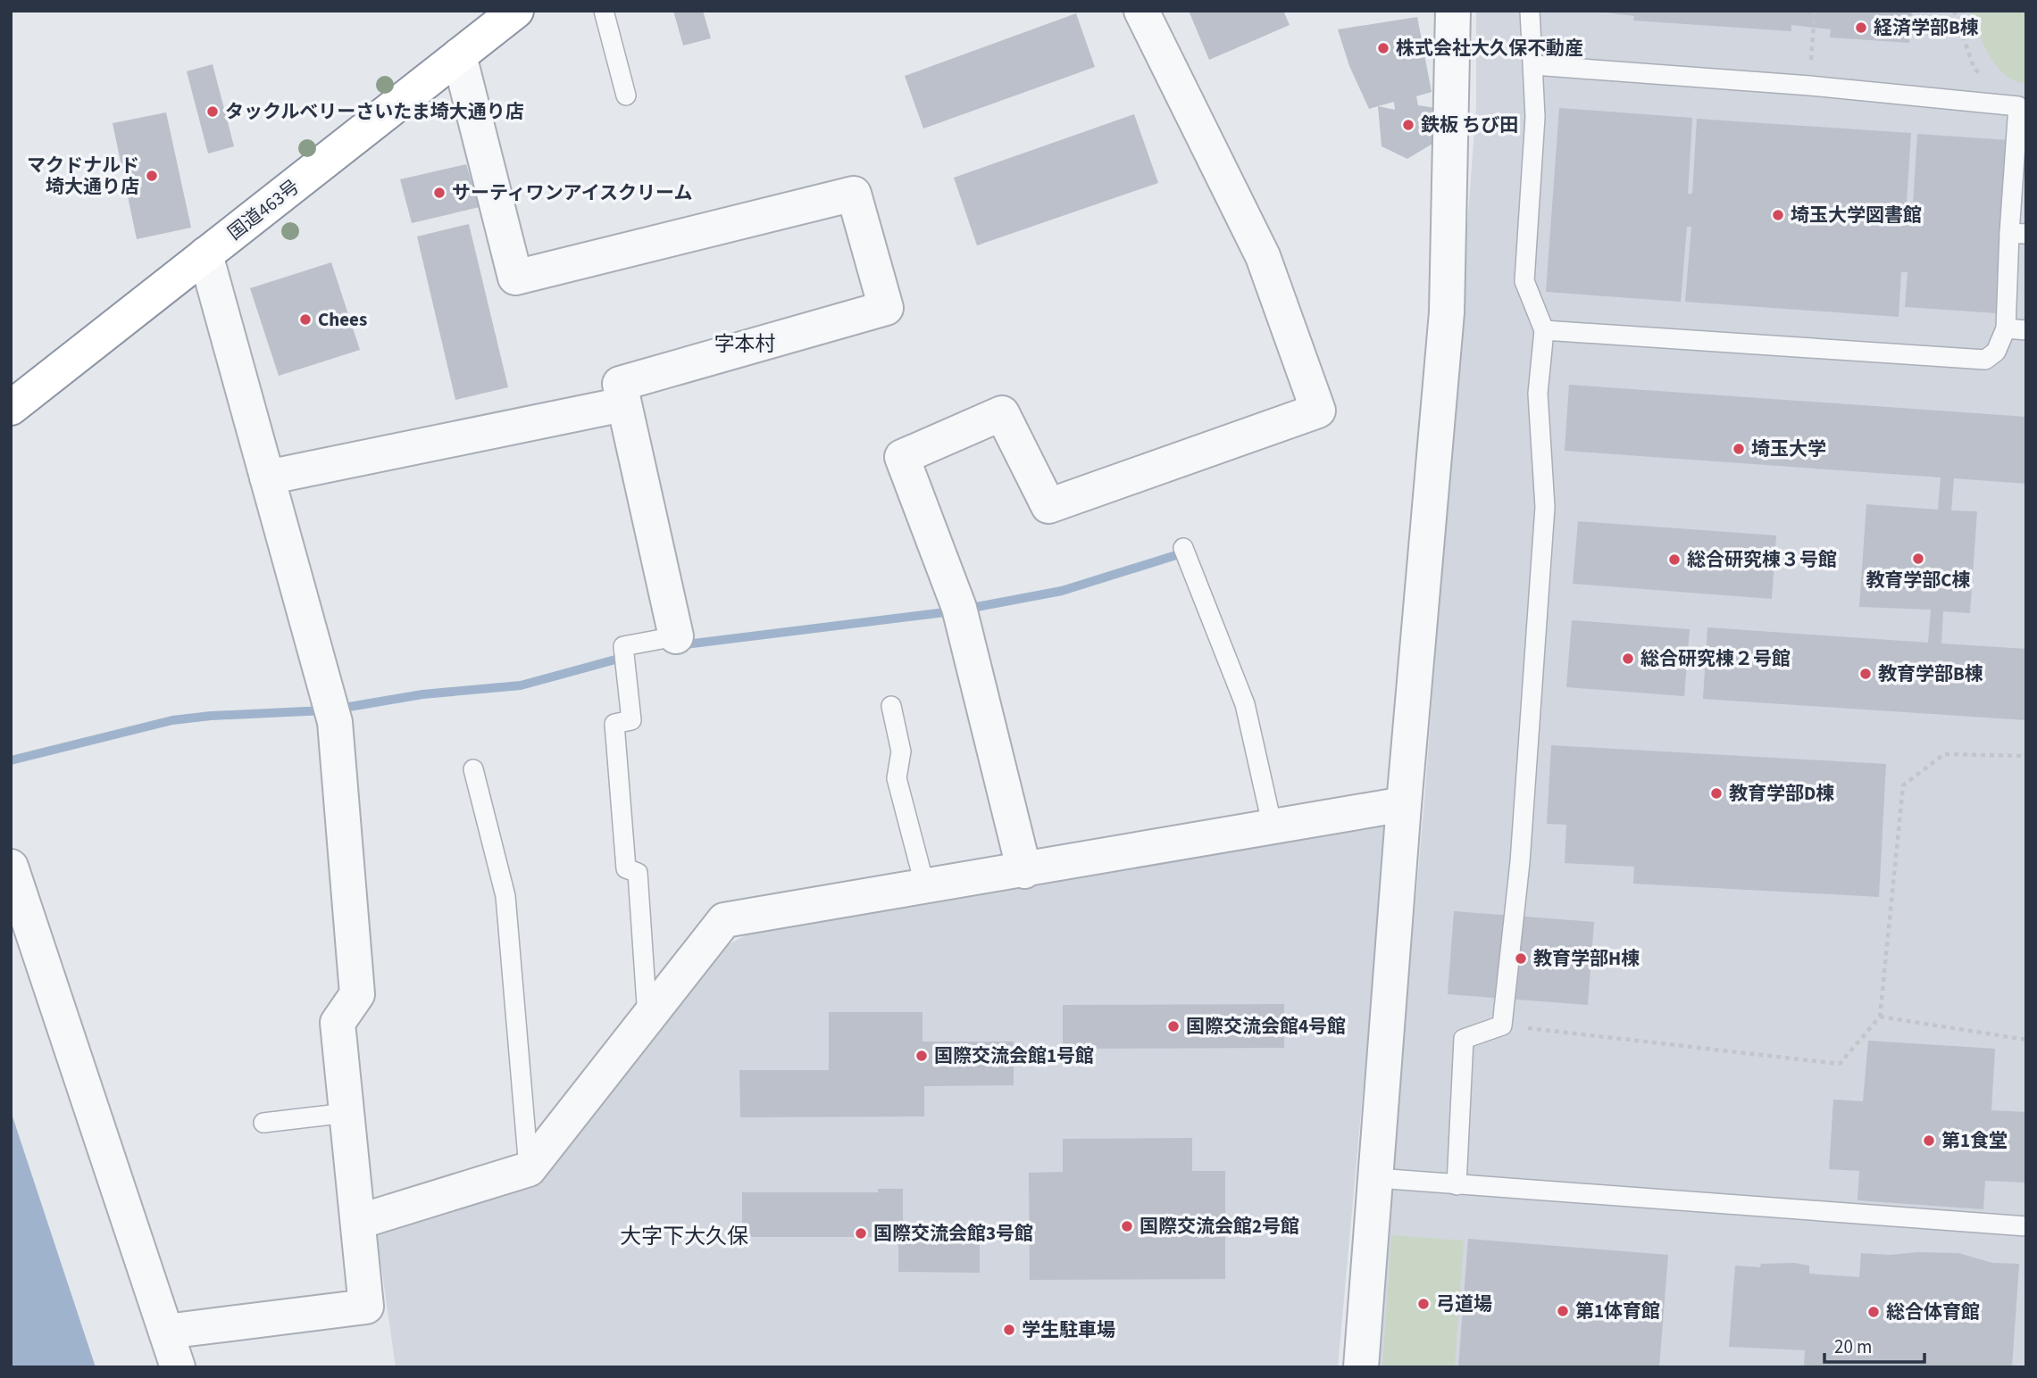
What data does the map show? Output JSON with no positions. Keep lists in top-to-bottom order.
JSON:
{
  "streets": {
    "highway": ["国道463号"]
  },
  "districts": ["字本村", "大字下大久保"],
  "places": [
    "経済学部B棟",
    "株式会社大久保不動産",
    "タックルベリーさいたま埼大通り店",
    "鉄板 ちび田",
    "マクドナルド 埼大通り店",
    "サーティワンアイスクリーム",
    "埼玉大学図書館",
    "Chees",
    "埼玉大学",
    "教育学部C棟",
    "総合研究棟３号館",
    "総合研究棟２号館",
    "教育学部B棟",
    "教育学部D棟",
    "教育学部H棟",
    "国際交流会館4号館",
    "国際交流会館1号館",
    "第1食堂",
    "国際交流会館2号館",
    "国際交流会館3号館",
    "弓道場",
    "第1体育館",
    "総合体育館",
    "学生駐車場"
  ],
  "scale_bar": "20 m"
}
